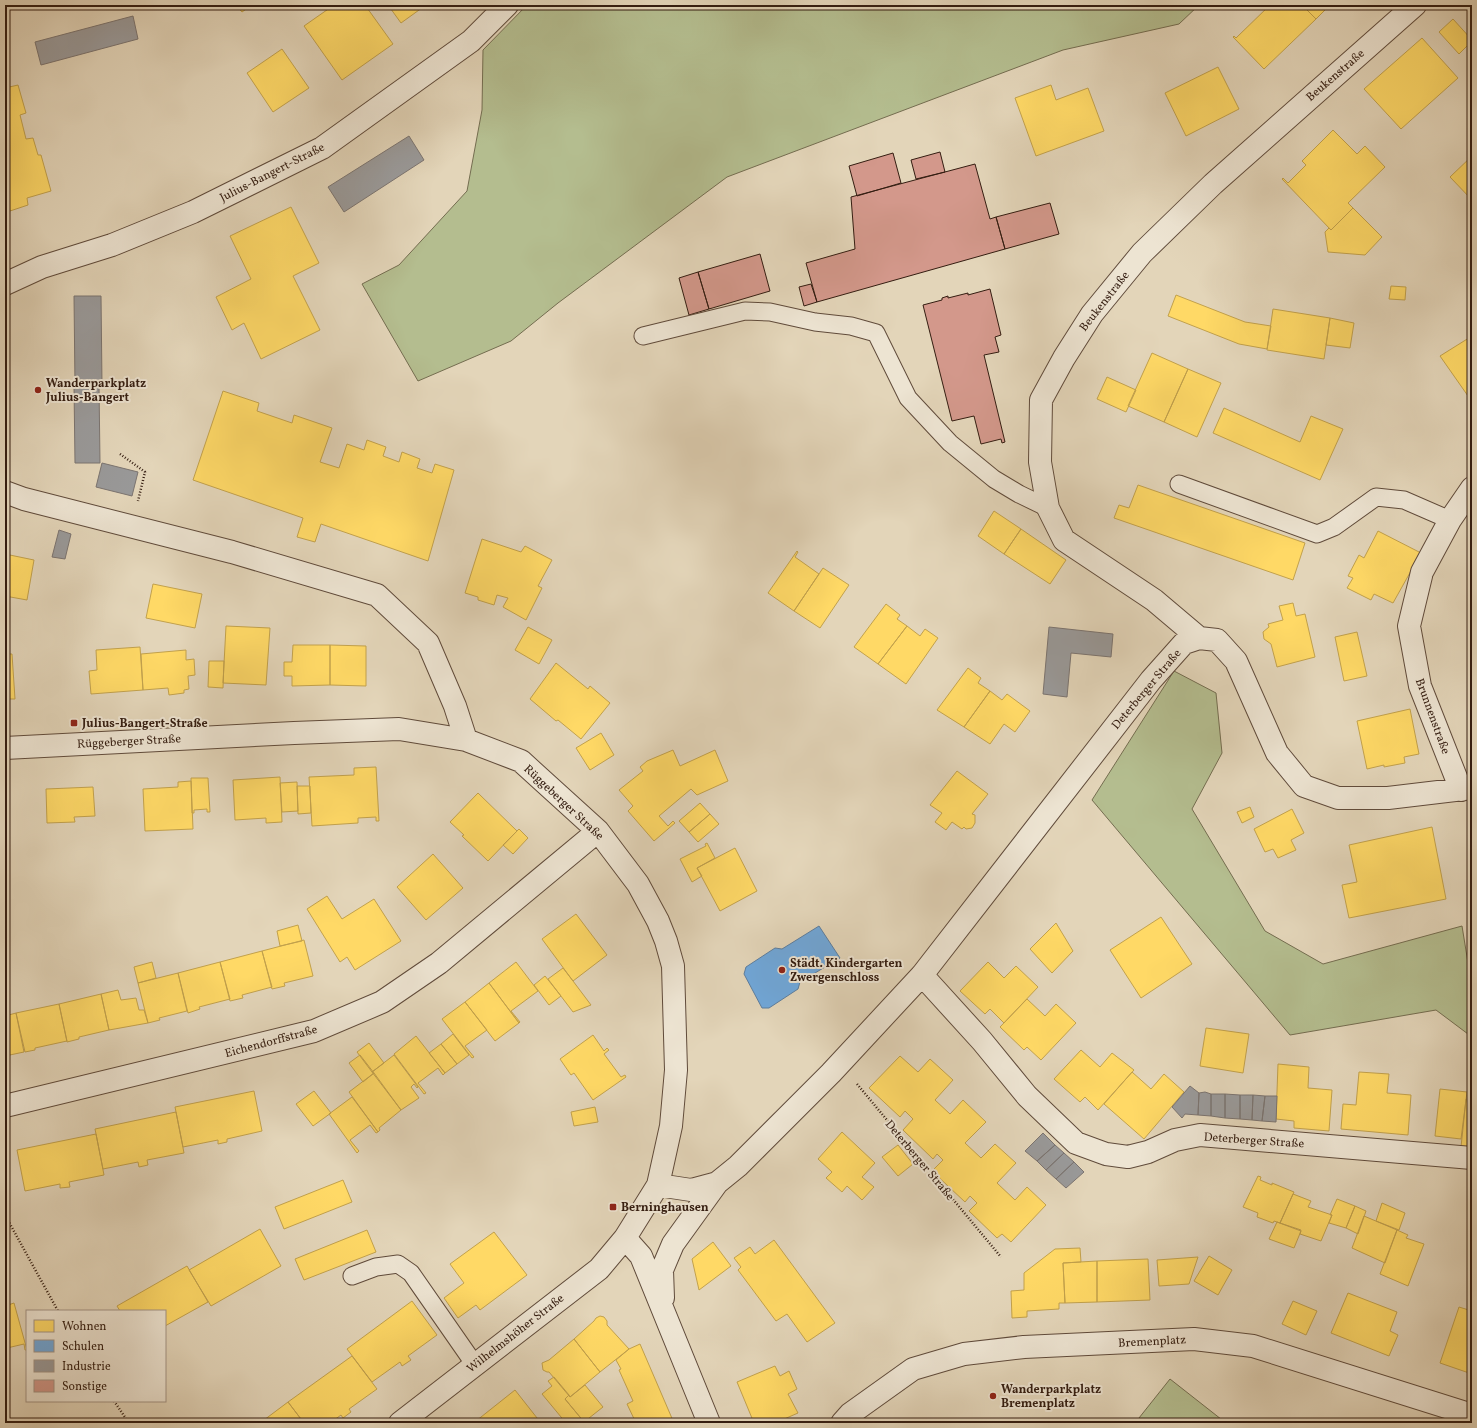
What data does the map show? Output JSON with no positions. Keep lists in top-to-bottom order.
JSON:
{
  "streets": {
    "street": [
      "Beukenstraße",
      "Julius-Bangert-Straße",
      "Deterberger Straße",
      "Brunnenstraße",
      "Rüggeberger Straße",
      "Eichendorffstraße",
      "Wilhelmshöher Straße",
      "Bremenplatz"
    ]
  },
  "crossings": [
    ["Beukenstraße", "Deterberger Straße"],
    ["Deterberger Straße", "Rüggeberger Straße"],
    ["Rüggeberger Straße", "Eichendorffstraße"],
    ["Rüggeberger Straße", "Wilhelmshöher Straße"]
  ],
  "places": {
    "other": ["Wanderparkplatz Julius-Bangert", "Städt. Kindergarten Zwergenschloss", "Wanderparkplatz Bremenplatz"],
    "transit": ["Julius-Bangert-Straße", "Berninghausen"]
  },
  "legend": [
    "Wohnen",
    "Schulen",
    "Industrie",
    "Sonstige"
  ]
}
